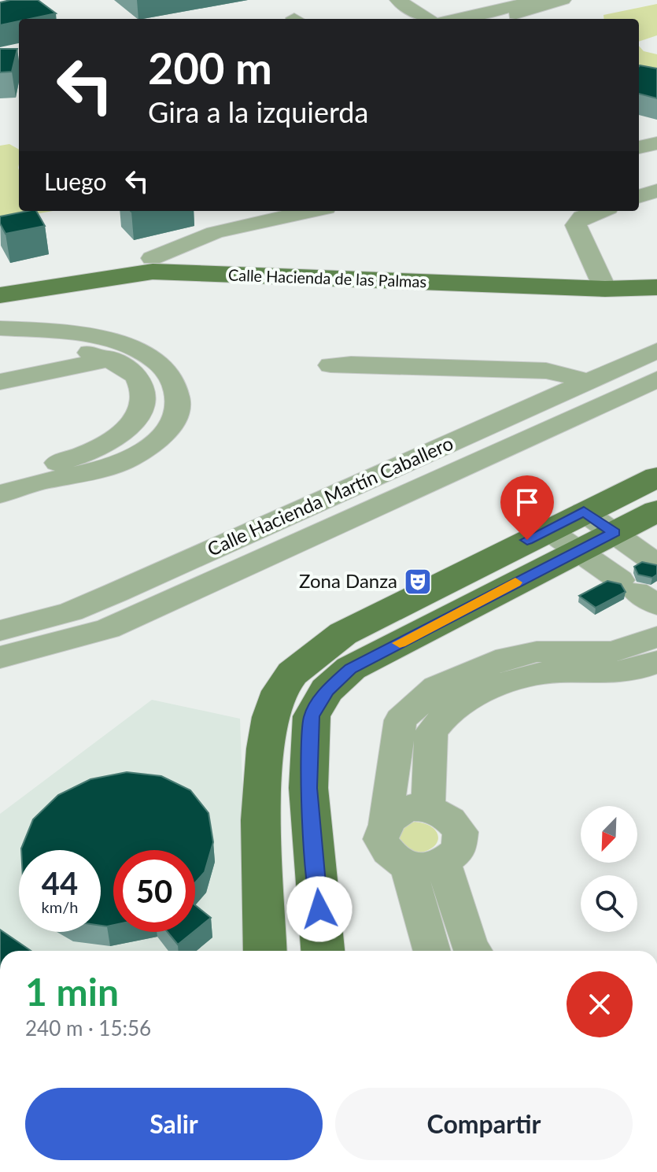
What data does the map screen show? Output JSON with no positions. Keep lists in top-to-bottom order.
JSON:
{
  "streets": {
    "main road": ["Calle Hacienda de las Palmas"],
    "street": ["Calle Hacienda Martín Caballero"]
  },
  "places": {
    "theatre": ["Zona Danza"]
  },
  "north": "bottom left",
  "page": {
    "turn": ["200 m", "Gira a la izquierda"],
    "then": "Luego",
    "speed": "44 km/h",
    "limit": "50",
    "heading": ["1 min", "240 m · 15:56"],
    "buttons": ["Salir", "Compartir"]
  }
}
